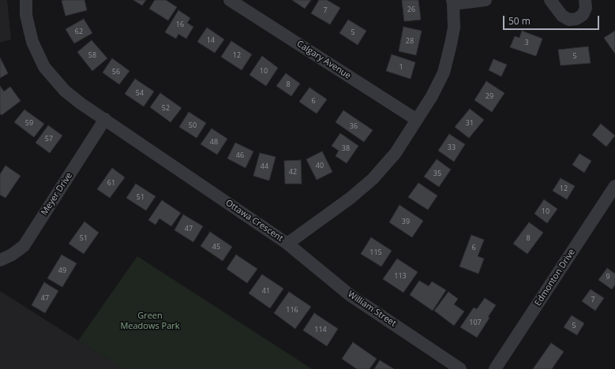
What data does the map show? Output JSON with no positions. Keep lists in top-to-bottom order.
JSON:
{
  "streets": {
    "street": [
      "Calgary Avenue",
      "Meyer Drive",
      "Ottawa Crescent",
      "Edmonton Drive",
      "William Street"
    ]
  },
  "crossings": [
    ["Calgary Avenue", "Ottawa Crescent"],
    ["Meyer Drive", "Ottawa Crescent"],
    ["Ottawa Crescent", "William Street"]
  ],
  "parks": ["Green Meadows Park"],
  "house_numbers": [
    "26",
    "7",
    "16",
    "62",
    "5",
    "14",
    "28",
    "3",
    "58",
    "12",
    "5",
    "1",
    "10",
    "56",
    "8",
    "54",
    "29",
    "6",
    "52",
    "59",
    "31",
    "50",
    "36",
    "57",
    "48",
    "33",
    "38",
    "46",
    "40",
    "44",
    "42",
    "35",
    "61",
    "12",
    "51",
    "10",
    "39",
    "47",
    "51",
    "8",
    "45",
    "6",
    "115",
    "49",
    "113",
    "9",
    "41",
    "47",
    "7",
    "116",
    "107",
    "5",
    "114"
  ],
  "scale_bar": "50 m"
}
